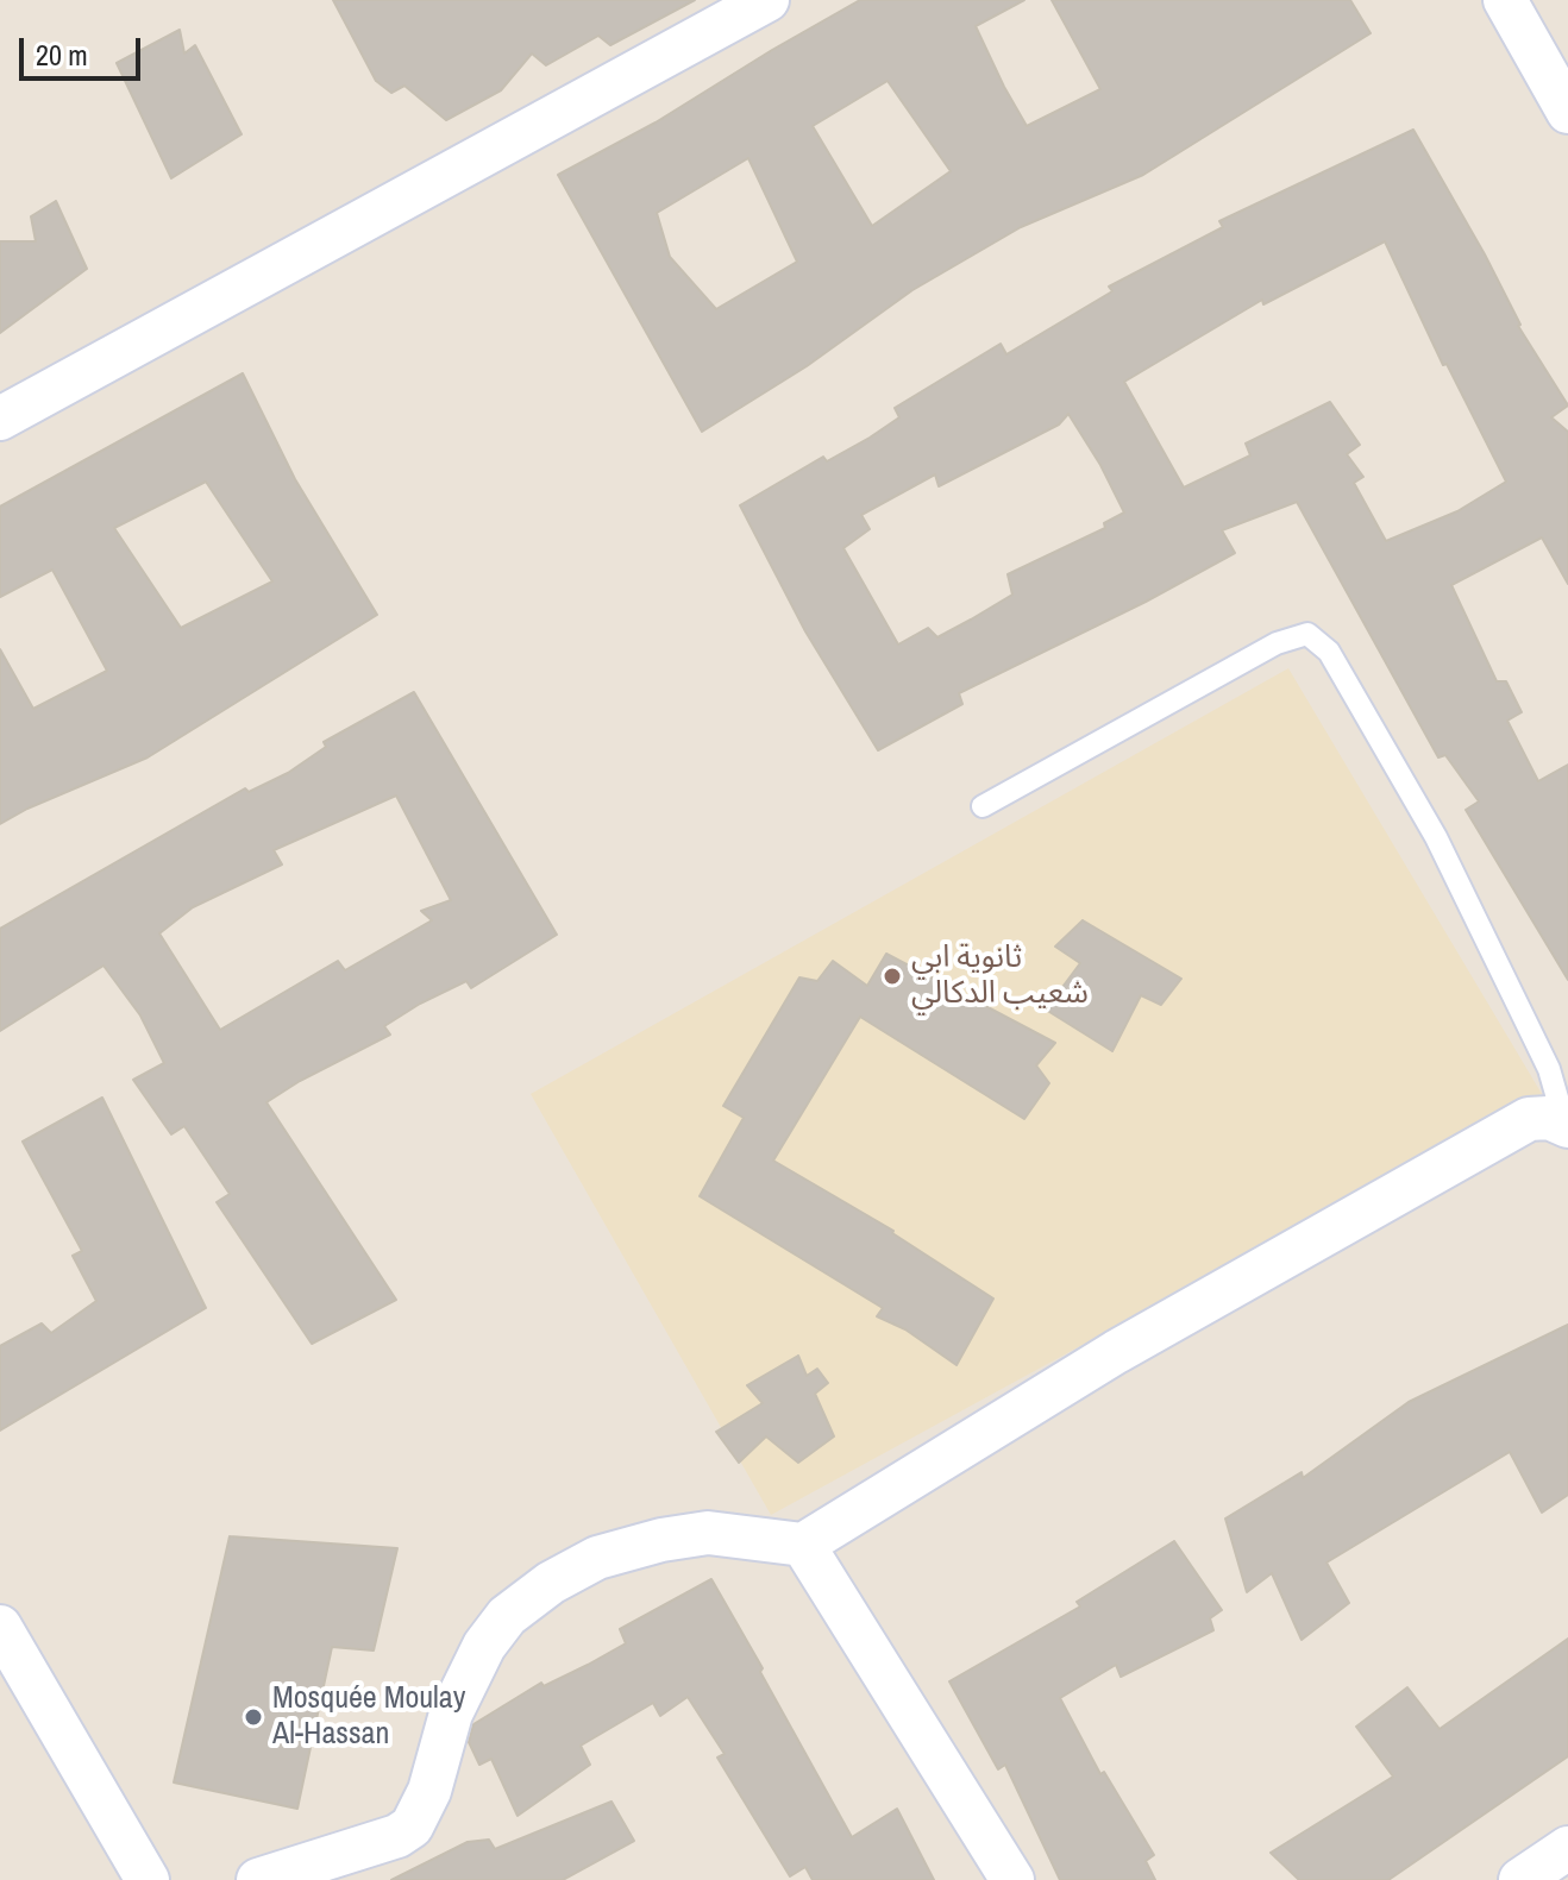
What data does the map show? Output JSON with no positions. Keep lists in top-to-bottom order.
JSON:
{
  "places": ["ثانوية ابي شعيب الدكالي", "Mosquée Moulay Al-Hassan"],
  "scale_bar": "20 m"
}
